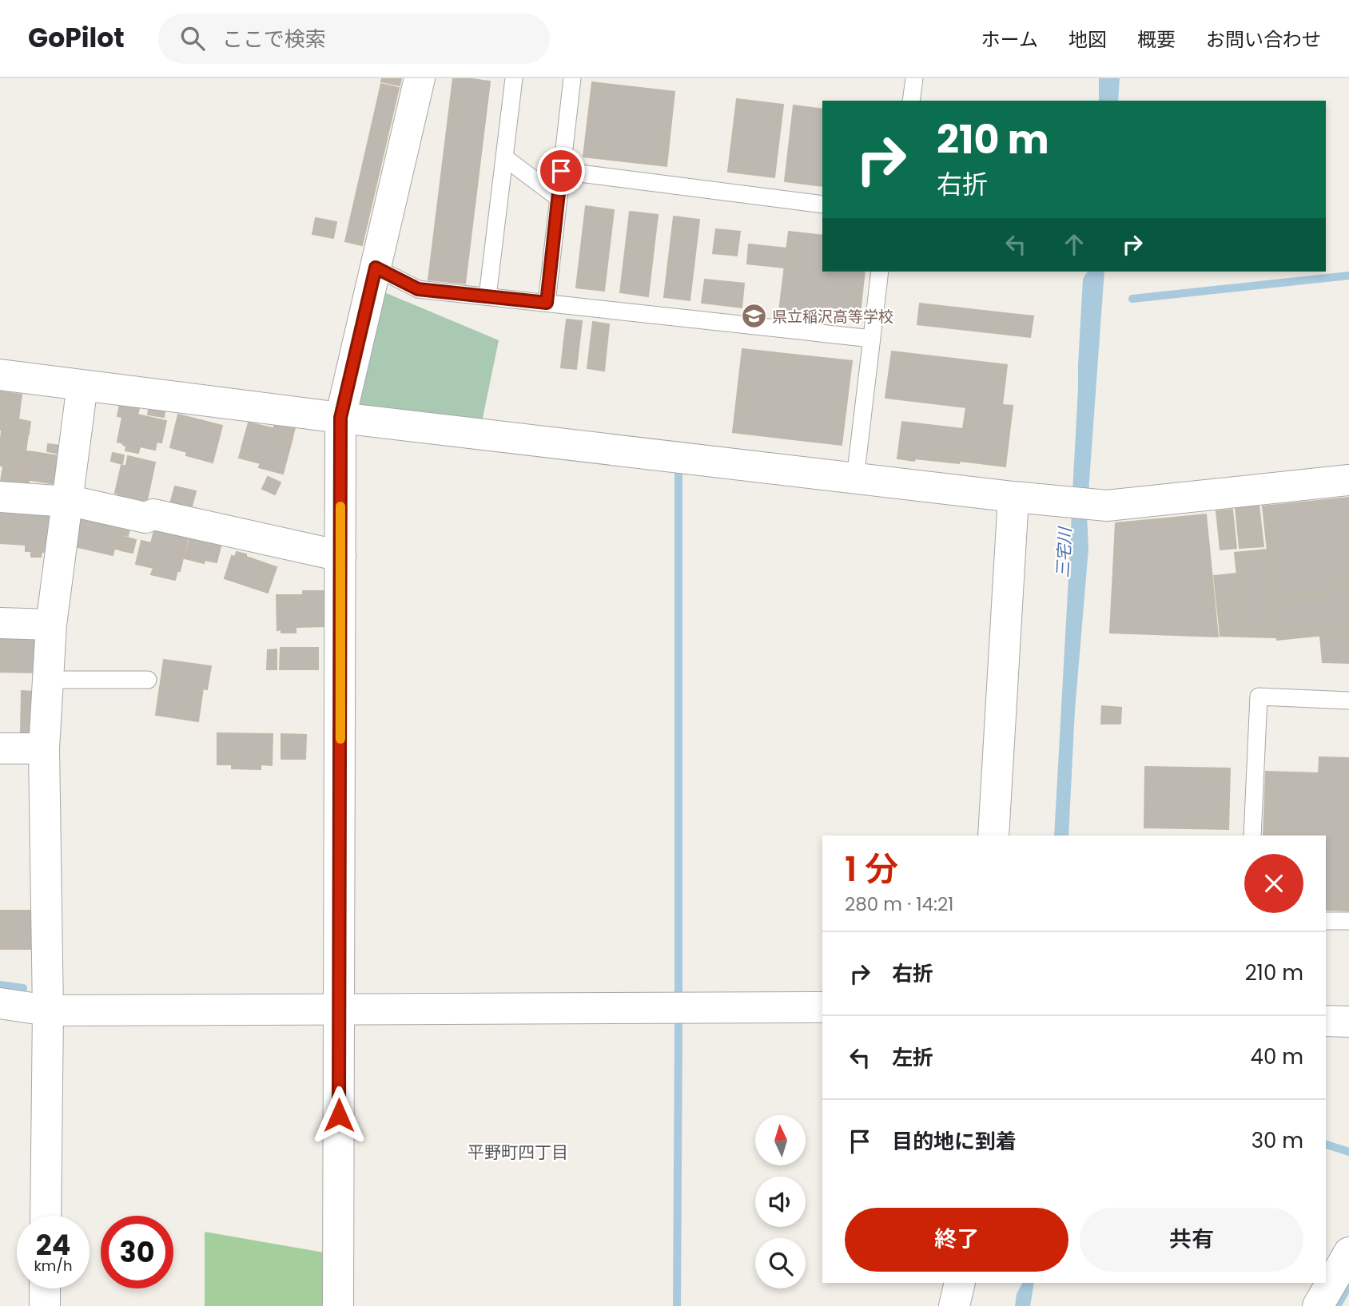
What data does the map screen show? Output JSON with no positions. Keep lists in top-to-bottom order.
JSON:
{
  "districts": ["平野町四丁目"],
  "water": ["三宅川"],
  "places": {
    "school or university": ["県立稲沢高等学校"]
  },
  "north": "top",
  "page": {
    "header": "GoPilot",
    "search": "ここで検索",
    "nav": [
      "ホーム",
      "地図",
      "概要",
      "お問い合わせ"
    ],
    "turn": ["210 m", "右折"],
    "heading": ["1 分", "280 m · 14:21"],
    "list": [
      {
        "name": "右折",
        "value": "210 m"
      },
      {
        "name": "左折",
        "value": "40 m"
      },
      {
        "name": "目的地に到着",
        "value": "30 m"
      }
    ],
    "buttons": ["終了", "共有"],
    "speed": "24 km/h",
    "limit": "30"
  }
}
